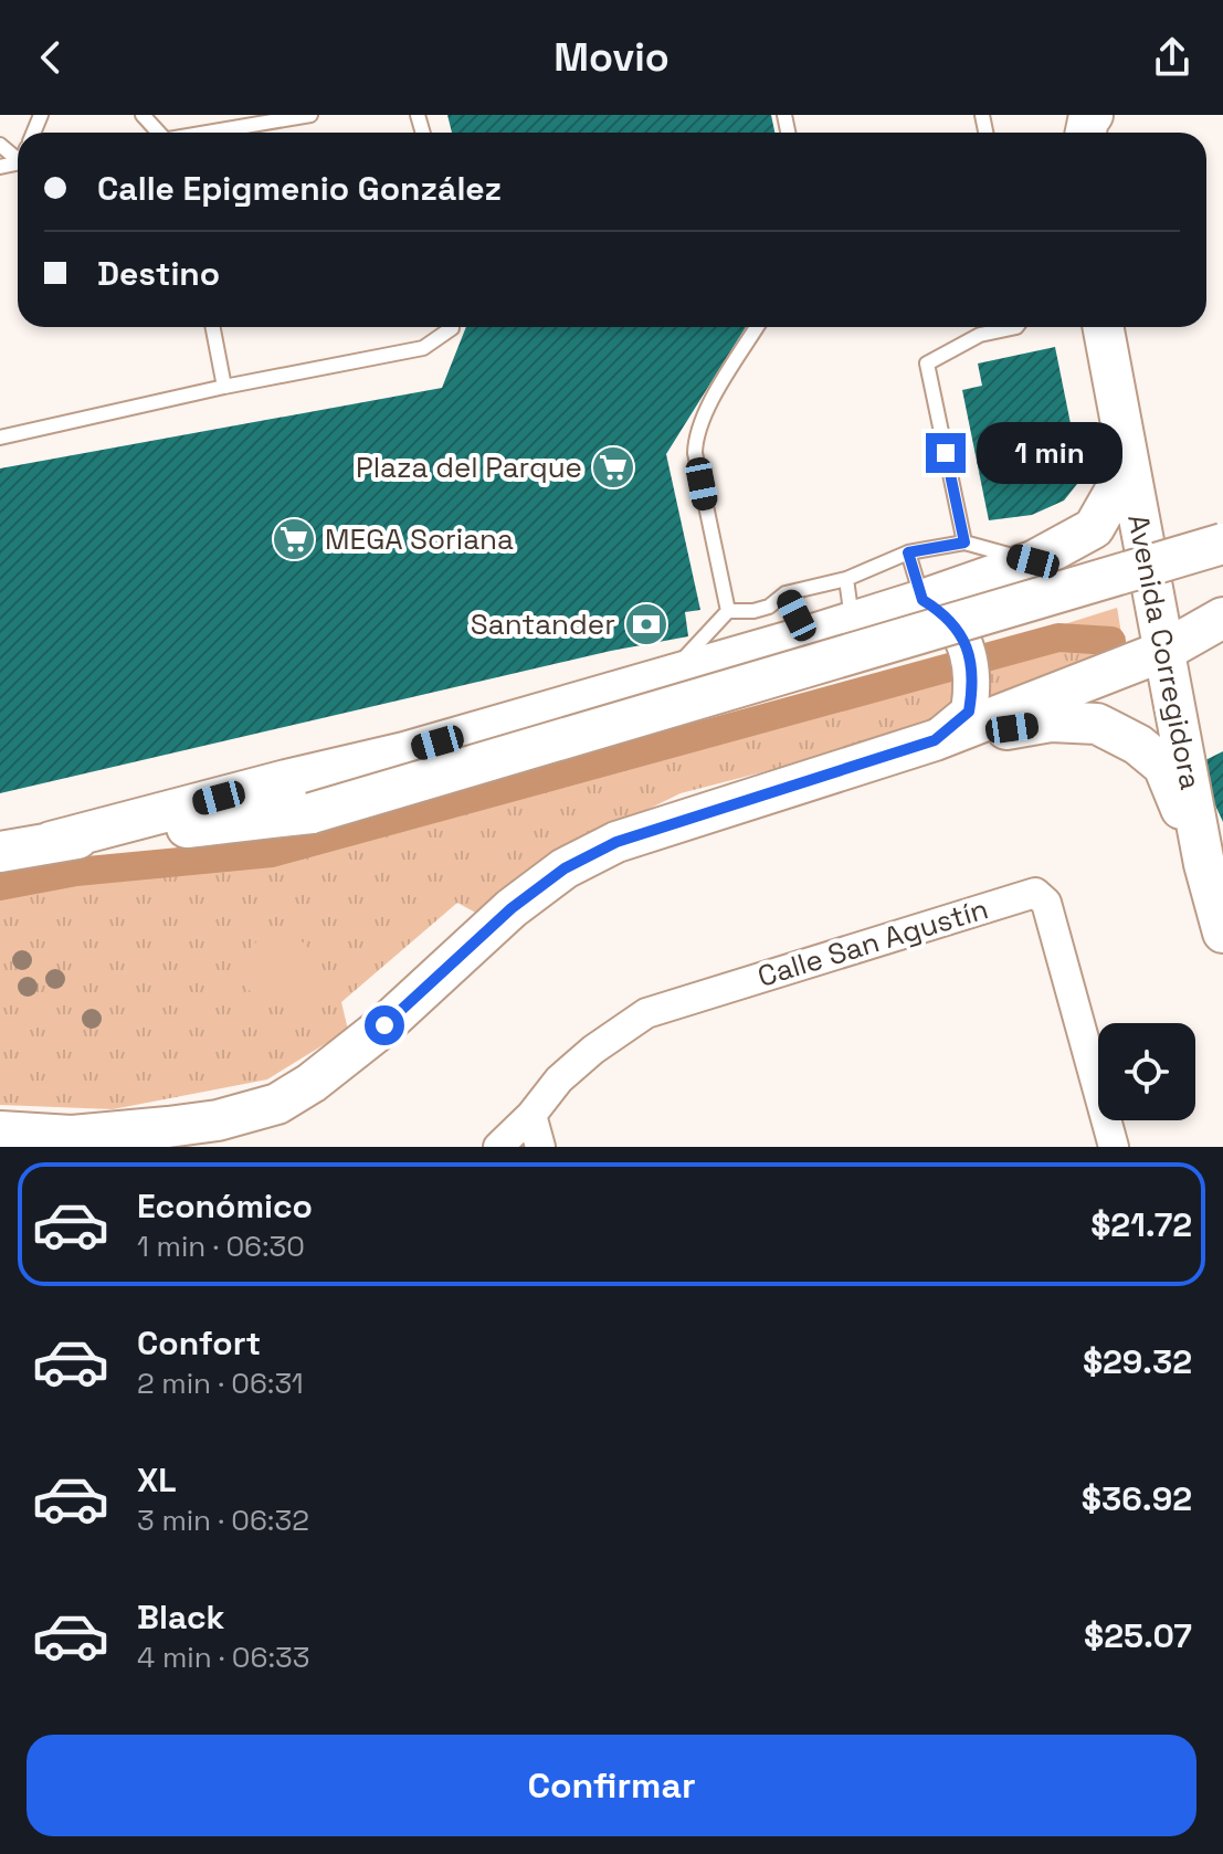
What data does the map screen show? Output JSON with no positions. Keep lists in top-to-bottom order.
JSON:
{
  "streets": {
    "main road": ["Avenida Corregidora"],
    "street": ["Calle San Agustín"]
  },
  "places": {
    "supermarket": ["Plaza del Parque", "MEGA Soriana"],
    "bank": ["Santander"]
  },
  "page": {
    "header": "Movio",
    "banner": ["Calle Epigmenio González", "Destino"],
    "bubble": "1 min",
    "list": [
      {
        "name": "Económico",
        "note": "1 min · 06:30",
        "value": "$21.72"
      },
      {
        "name": "Confort",
        "note": "2 min · 06:31",
        "value": "$29.32"
      },
      {
        "name": "XL",
        "note": "3 min · 06:32",
        "value": "$36.92"
      },
      {
        "name": "Black",
        "note": "4 min · 06:33",
        "value": "$25.07"
      }
    ],
    "buttons": "Confirmar"
  }
}
